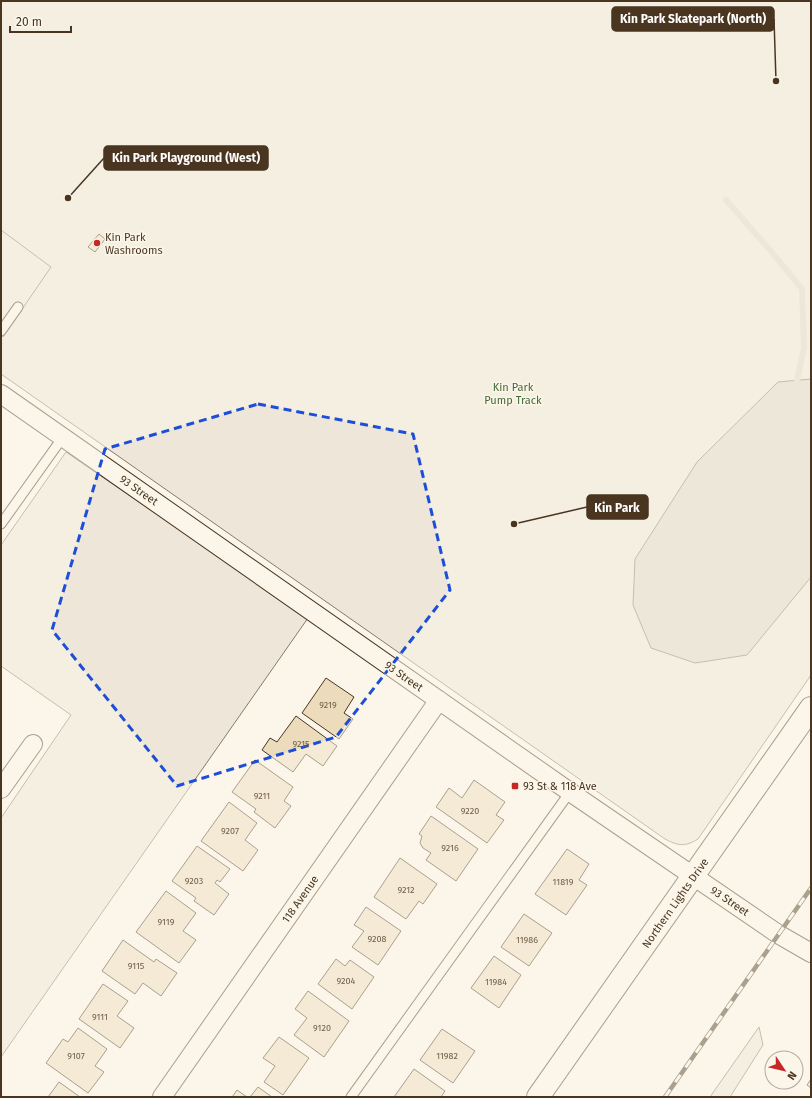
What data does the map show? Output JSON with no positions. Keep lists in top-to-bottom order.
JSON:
{
  "streets": {
    "main road": ["Northern Lights Drive"],
    "street": ["93 Street", "118 Avenue"]
  },
  "crossings": [
    ["93 Street", "118 Avenue"],
    ["93 Street", "Northern Lights Drive"]
  ],
  "parks": ["Kin Park Pump Track"],
  "places": {
    "other": [
      "Kin Park Skatepark (North)",
      "Kin Park Playground (West)",
      "Kin Park Washrooms",
      "Kin Park"
    ],
    "transit": ["93 St & 118 Ave"]
  },
  "house_numbers": [
    "9219",
    "9215",
    "9211",
    "9220",
    "9207",
    "9216",
    "9203",
    "11819",
    "9212",
    "9119",
    "9208",
    "11986",
    "9115",
    "9204",
    "11984",
    "9111",
    "9120",
    "9107",
    "11982"
  ],
  "scale_bar": "20 m",
  "north": "bottom right"
}
